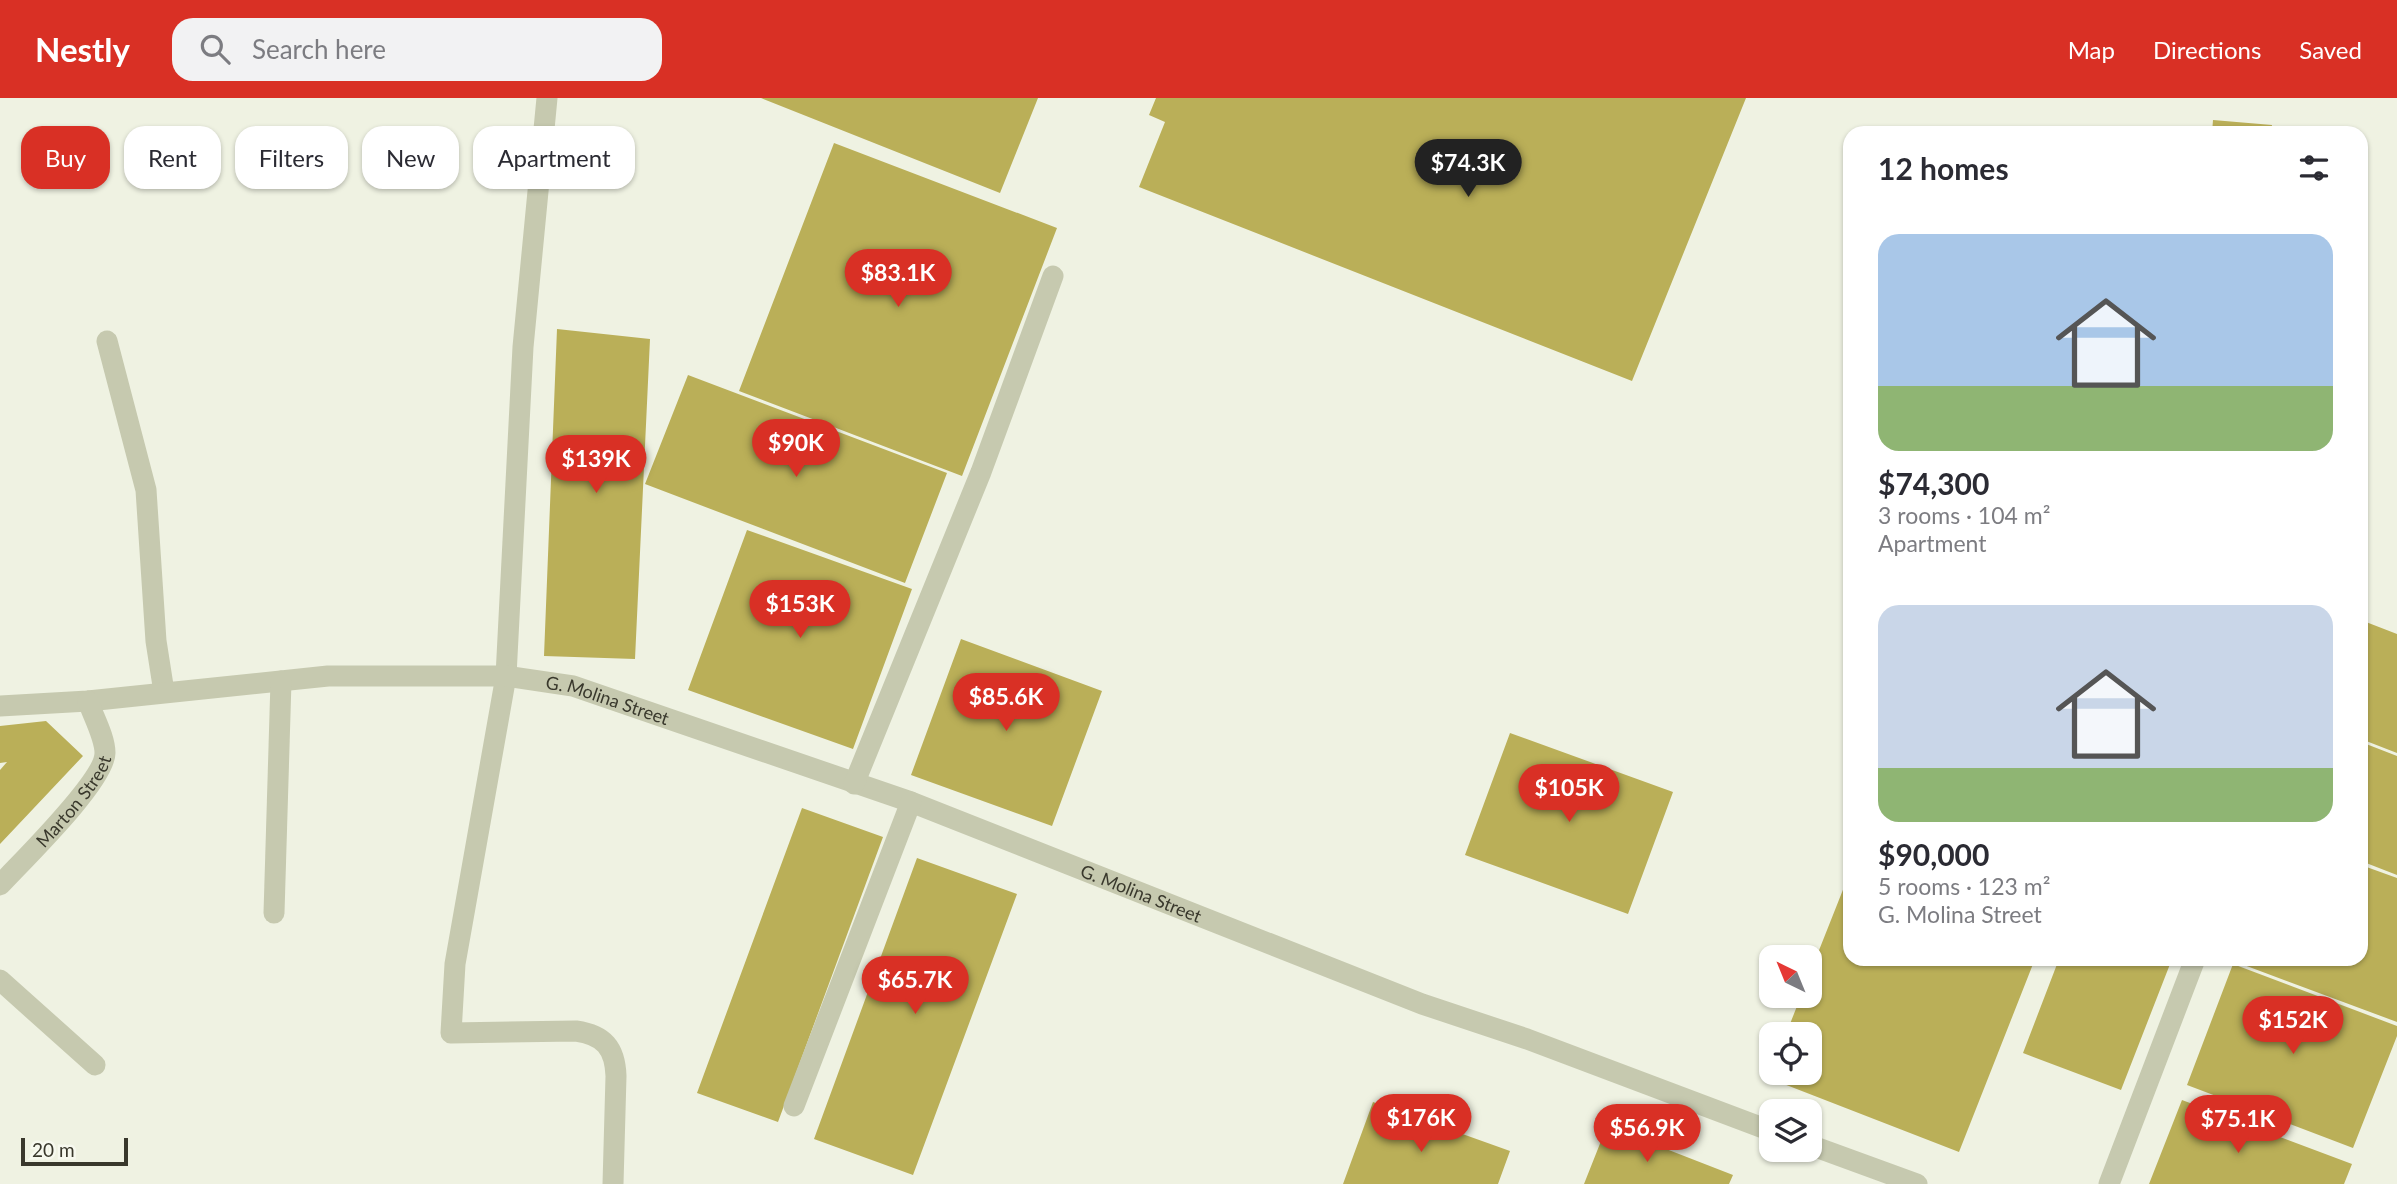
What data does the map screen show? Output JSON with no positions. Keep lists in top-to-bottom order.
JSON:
{
  "streets": {
    "street": ["G. Molina Street", "Marton Street"]
  },
  "crossings": [
    ["G. Molina Street", "Marton Street"]
  ],
  "scale_bar": "20 m",
  "north": "top left",
  "page": {
    "header": "Nestly",
    "search": "Search here",
    "nav": ["Map", "Directions", "Saved"],
    "chip": [
      "Buy",
      "Rent",
      "Filters",
      "New",
      "Apartment"
    ],
    "heading": "12 homes",
    "price": [
      "$74.3K",
      "$83.1K",
      "$90K",
      "$139K",
      "$153K",
      "$85.6K",
      "$105K",
      "$65.7K",
      "$152K",
      "$176K",
      "$75.1K",
      "$56.9K"
    ],
    "list": [
      {
        "name": "$74,300",
        "note": "3 rooms · 104 m² · Apartment"
      },
      {
        "name": "$90,000",
        "note": "5 rooms · 123 m² · G. Molina Street"
      }
    ],
    "scale": "20 m"
  }
}
